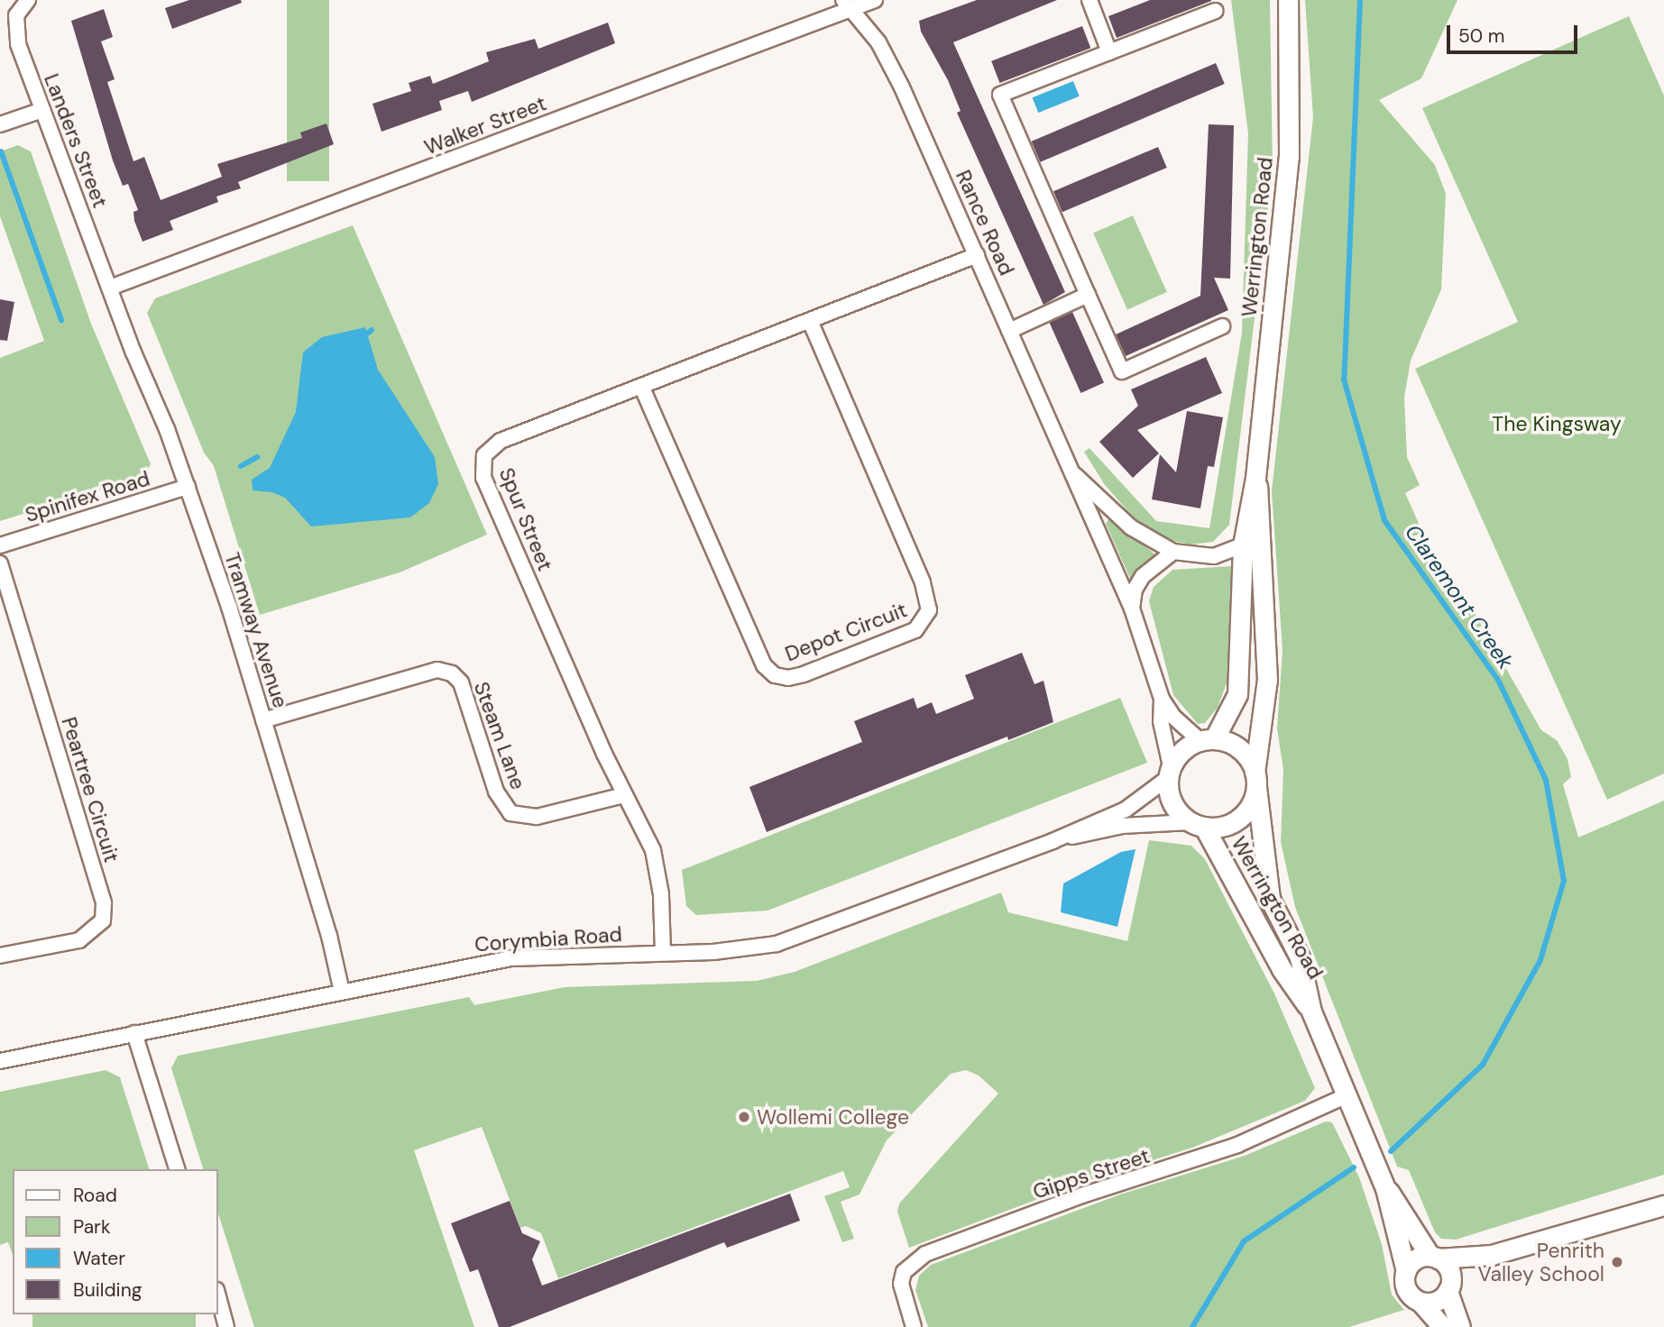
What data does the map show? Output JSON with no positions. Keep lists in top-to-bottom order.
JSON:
{
  "streets": {
    "main road": ["Werrington Road"],
    "street": [
      "Walker Street",
      "Landers Street",
      "Rance Road",
      "Spinifex Road",
      "Spur Street",
      "Tramway Avenue",
      "Depot Circuit",
      "Steam Lane",
      "Peartree Circuit",
      "Corymbia Road",
      "Gipps Street"
    ]
  },
  "crossings": [
    ["Walker Street", "Landers Street"],
    ["Walker Street", "Rance Road"],
    ["Walker Street", "Tramway Avenue"],
    ["Landers Street", "Tramway Avenue"],
    ["Rance Road", "Werrington Road"],
    ["Rance Road", "Spur Street"],
    ["Rance Road", "Corymbia Road"],
    ["Werrington Road", "Corymbia Road"],
    ["Werrington Road", "Gipps Street"],
    ["Spinifex Road", "Tramway Avenue"],
    ["Spur Street", "Depot Circuit"],
    ["Spur Street", "Steam Lane"],
    ["Spur Street", "Corymbia Road"],
    ["Tramway Avenue", "Steam Lane"],
    ["Tramway Avenue", "Corymbia Road"]
  ],
  "water": ["Claremont Creek"],
  "parks": ["The Kingsway"],
  "places": ["Wollemi College", "Penrith Valley School"],
  "legend": [
    "Road",
    "Park",
    "Water",
    "Building"
  ],
  "scale_bar": "50 m"
}
